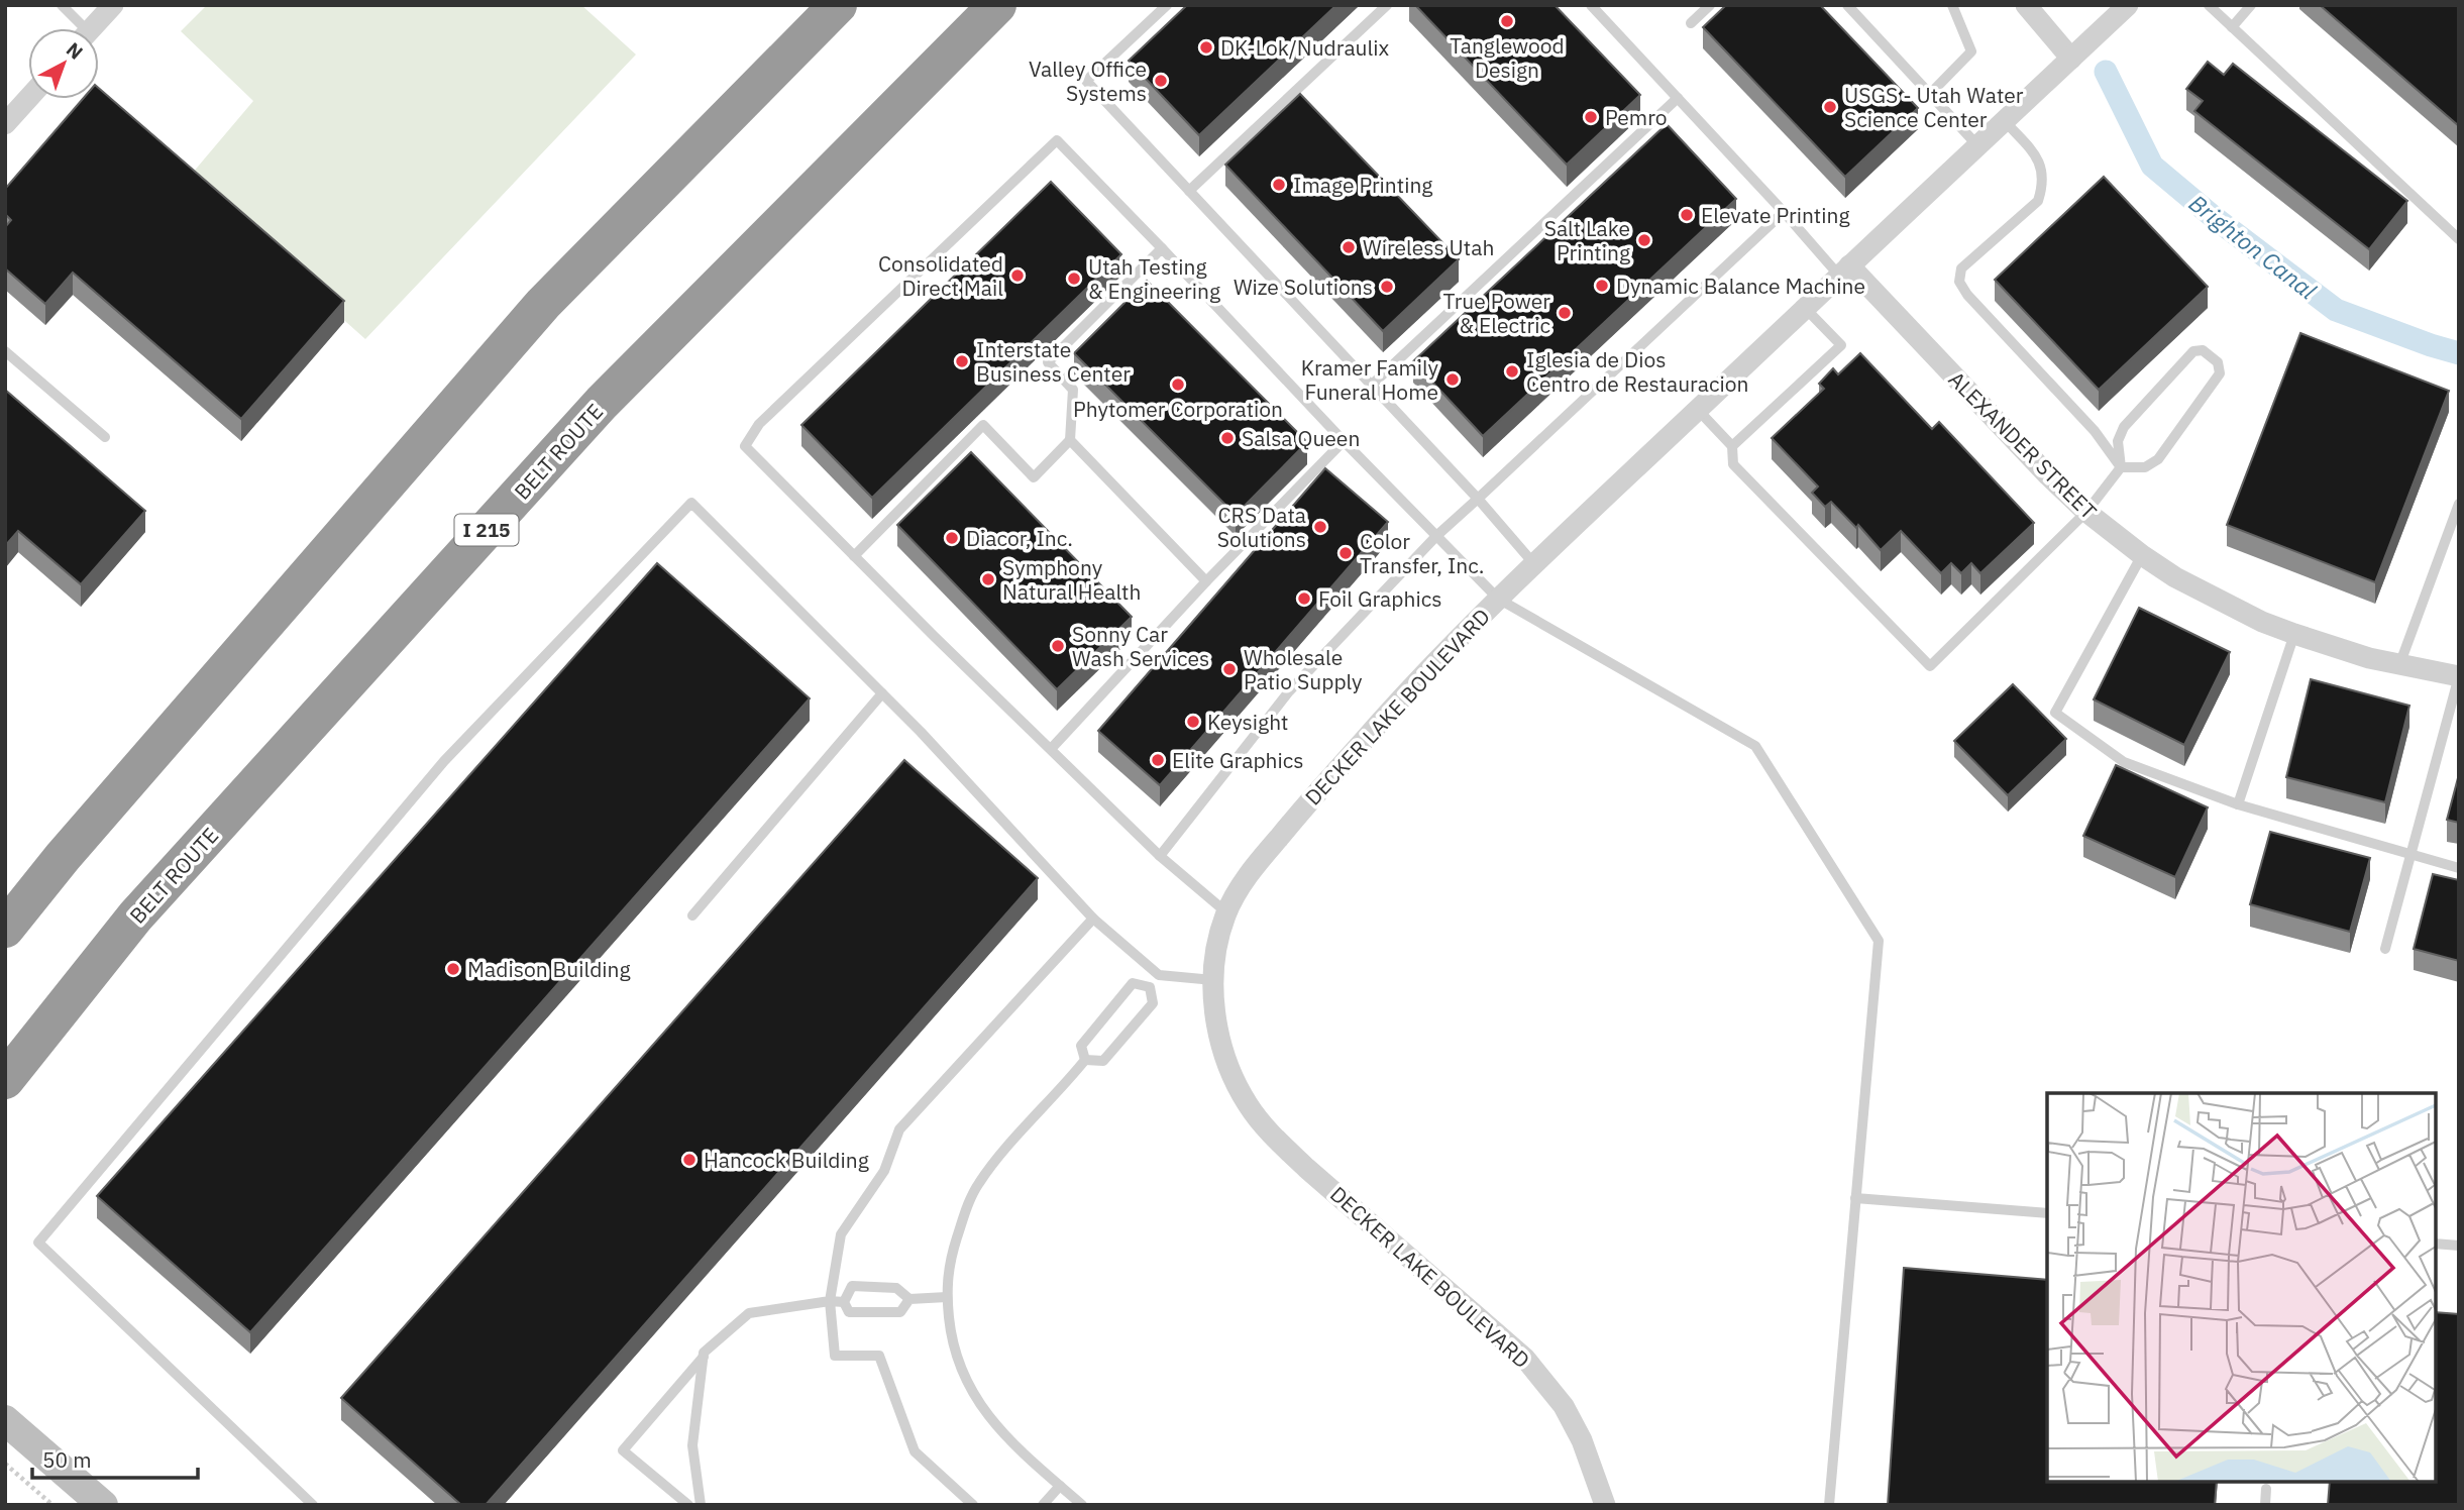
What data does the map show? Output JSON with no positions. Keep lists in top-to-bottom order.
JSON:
{
  "streets": {
    "highway": ["BELT ROUTE", "I 215"],
    "street": ["ALEXANDER STREET", "DECKER LAKE BOULEVARD"]
  },
  "crossings": [
    ["ALEXANDER STREET", "DECKER LAKE BOULEVARD"]
  ],
  "water": ["Brighton Canal"],
  "places": [
    "Tanglewood Design",
    "DK-Lok/Nudraulix",
    "Valley Office Systems",
    "USGS - Utah Water Science Center",
    "Pemro",
    "Image Printing",
    "Elevate Printing",
    "Salt Lake Printing",
    "Wireless Utah",
    "Consolidated Direct Mail",
    "Utah Testing & Engineering",
    "Dynamic Balance Machine",
    "Wize Solutions",
    "True Power & Electric",
    "Interstate Business Center",
    "Iglesia de Dios Centro de Restauracion",
    "Kramer Family Funeral Home",
    "Phytomer Corporation",
    "Salsa Queen",
    "CRS Data Solutions",
    "Diacor, Inc.",
    "Color Transfer, Inc.",
    "Symphony Natural Health",
    "Foil Graphics",
    "Sonny Car Wash Services",
    "Wholesale Patio Supply",
    "Keysight",
    "Elite Graphics",
    "Madison Building",
    "Hancock Building"
  ],
  "scale_bar": "50 m",
  "north": "top right"
}
